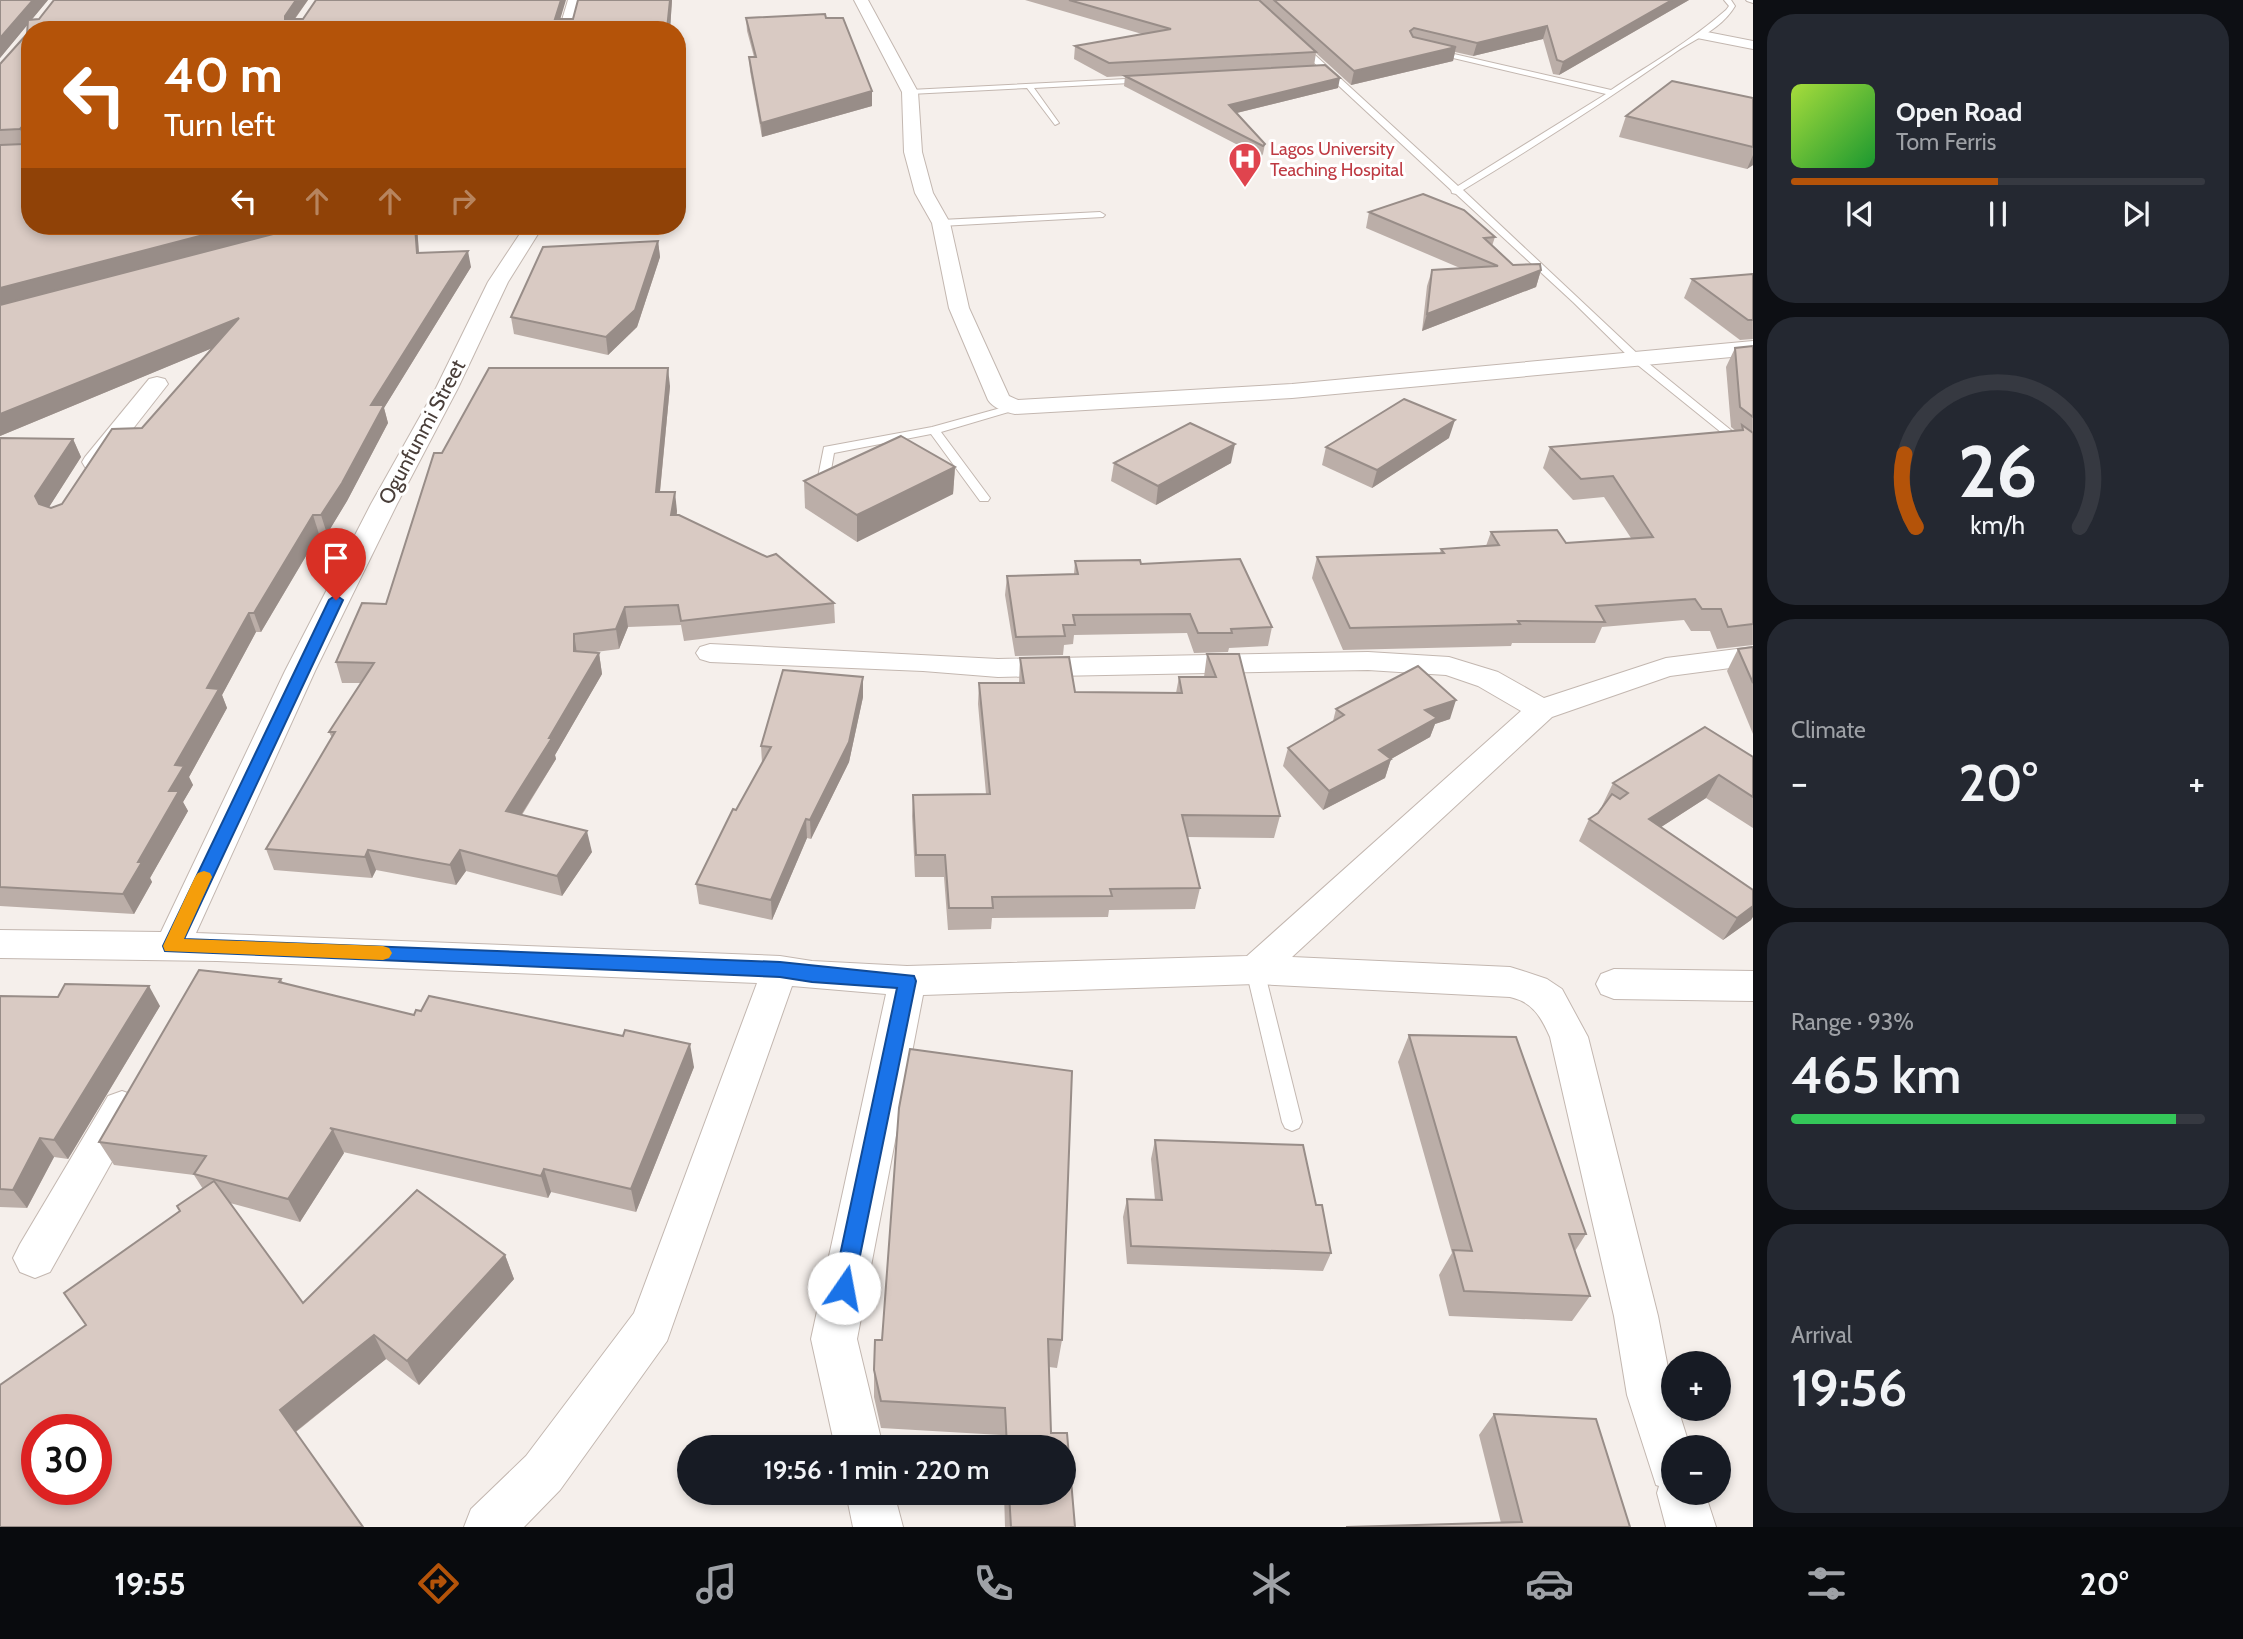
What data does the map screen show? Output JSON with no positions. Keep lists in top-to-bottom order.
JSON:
{
  "streets": {
    "street": ["Ogunfunmi Street"]
  },
  "places": {
    "hospital": ["Lagos University Teaching Hospital"]
  },
  "page": {
    "turn": ["40 m", "Turn left"],
    "song": ["Open Road", "Tom Ferris"],
    "tile": [
      "Climate",
      ["Range · 93%", "465 km"],
      ["Arrival", "19:56"]
    ],
    "heat": ["−", "20°", "+"],
    "map_buttons": ["+", "−"],
    "limit": "30",
    "trip": "19:56 · 1 min · 220 m",
    "tabs": ["19:55", "20°"],
    "gauge": ["26", "km/h"]
  }
}
